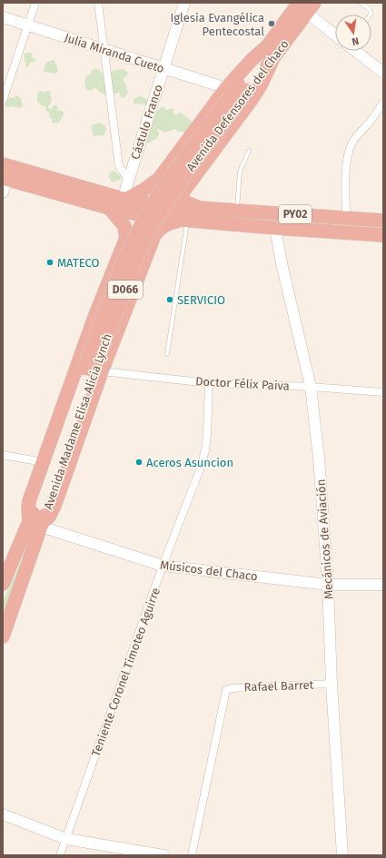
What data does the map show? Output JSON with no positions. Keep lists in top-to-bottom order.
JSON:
{
  "streets": {
    "highway": [
      "Avenida Defensores del Chaco",
      "PY02",
      "D066",
      "Avenida Madame Elisa Alicia Lynch"
    ],
    "street": [
      "Julia Miranda Cueto",
      "Cástulo Franco",
      "Doctor Félix Paiva",
      "Mecánicos de Aviación",
      "Músicos del Chaco",
      "Teniente Coronel Timoteo Aguirre",
      "Rafael Barret"
    ]
  },
  "crossings": [
    ["Julia Miranda Cueto", "Avenida Defensores del Chaco"],
    ["Julia Miranda Cueto", "Cástulo Franco"],
    ["Avenida Defensores del Chaco", "PY02"],
    ["Avenida Defensores del Chaco", "Avenida Madame Elisa Alicia Lynch"],
    ["Cástulo Franco", "PY02"],
    ["PY02", "Avenida Madame Elisa Alicia Lynch"],
    ["PY02", "Mecánicos de Aviación"],
    ["Doctor Félix Paiva", "Avenida Madame Elisa Alicia Lynch"],
    ["Doctor Félix Paiva", "Mecánicos de Aviación"],
    ["Doctor Félix Paiva", "Teniente Coronel Timoteo Aguirre"],
    ["Avenida Madame Elisa Alicia Lynch", "Músicos del Chaco"],
    ["Mecánicos de Aviación", "Músicos del Chaco"],
    ["Mecánicos de Aviación", "Rafael Barret"],
    ["Músicos del Chaco", "Teniente Coronel Timoteo Aguirre"]
  ],
  "places": [
    "Iglesia Evangélica Pentecostal",
    "MATECO",
    "SERVICIO",
    "Aceros Asuncion"
  ],
  "north": "bottom"
}
